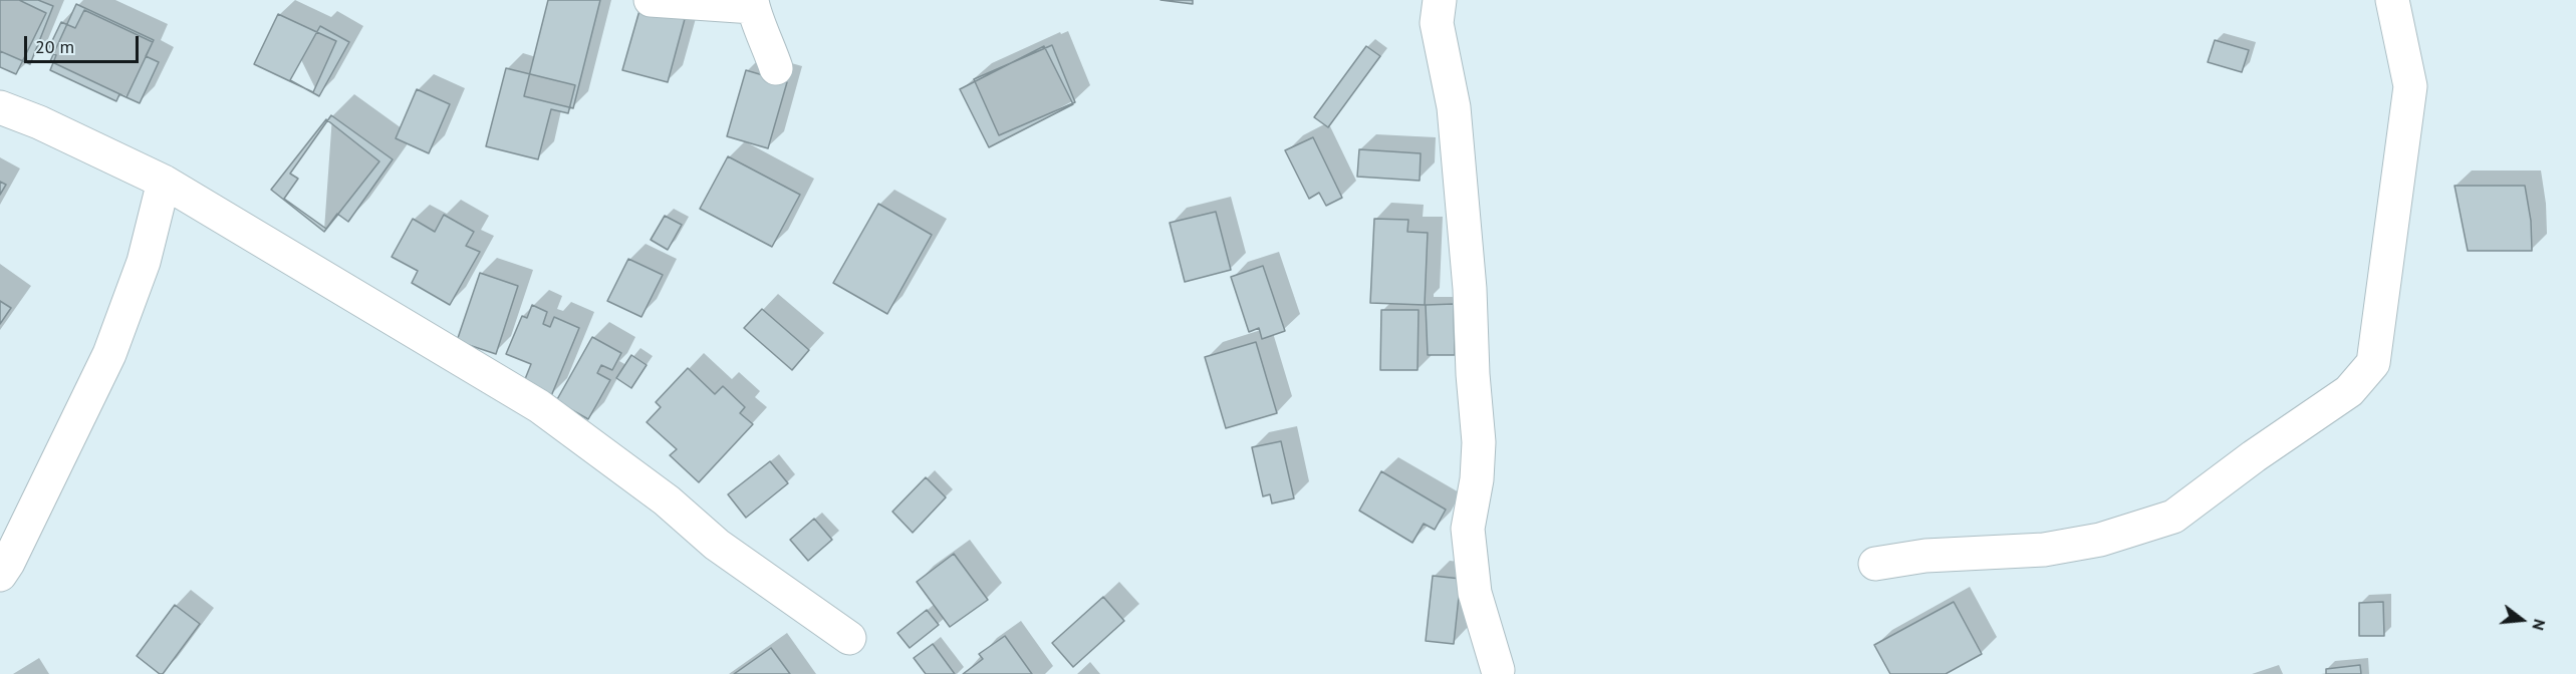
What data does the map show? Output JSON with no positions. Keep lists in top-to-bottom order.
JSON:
{
  "scale_bar": "20 m",
  "north": "right"
}
